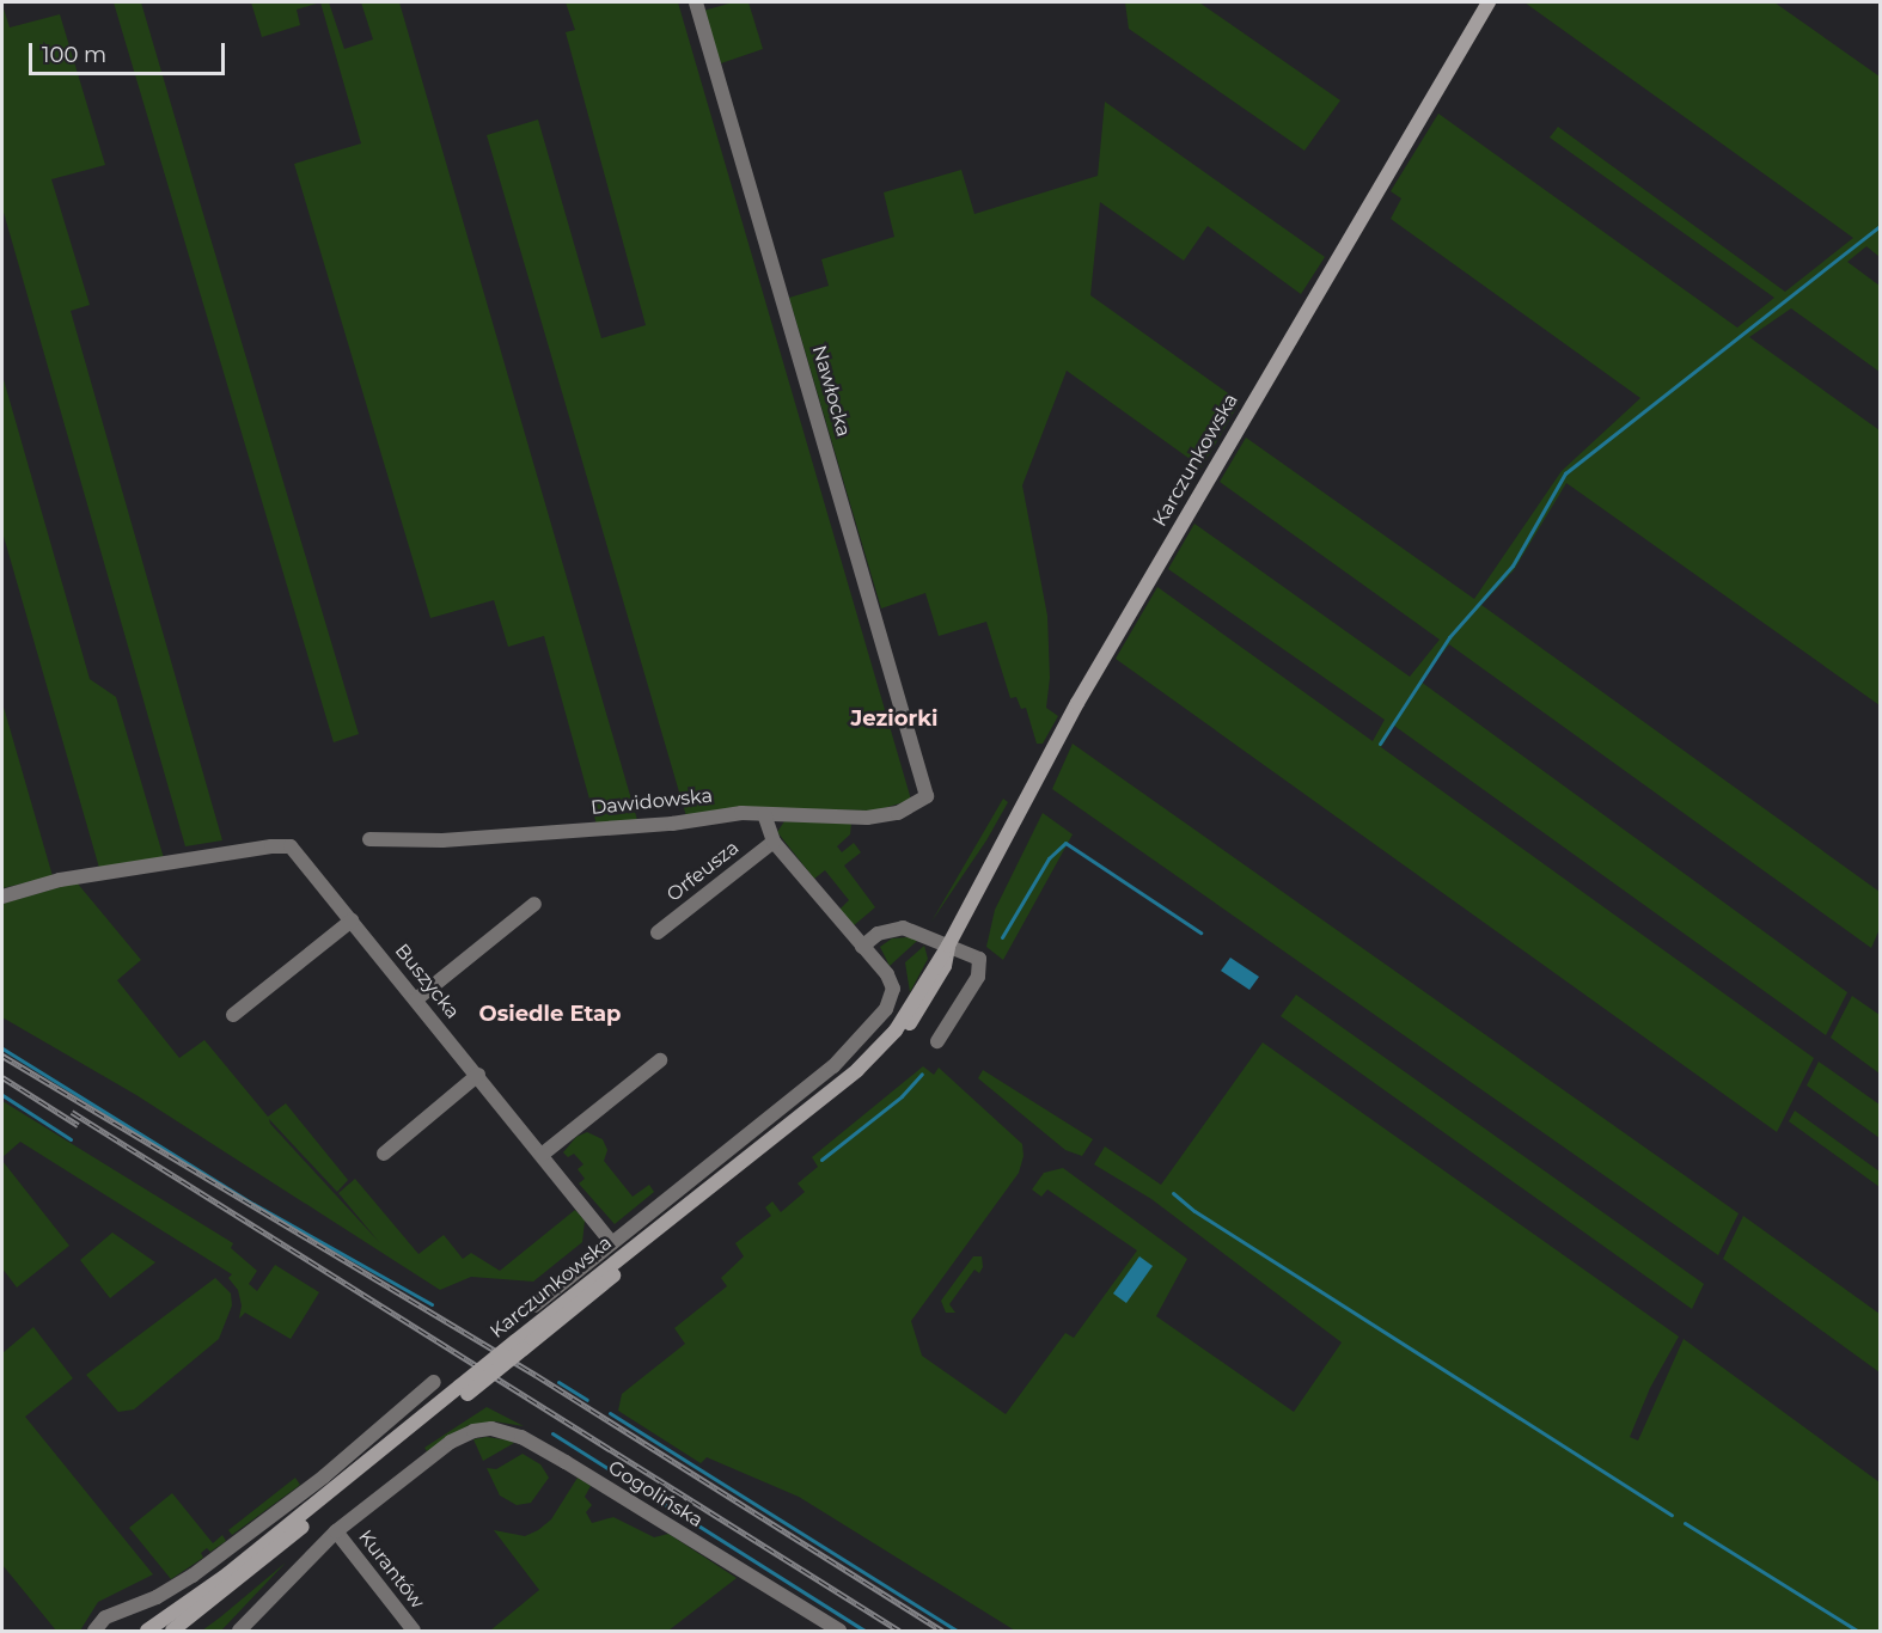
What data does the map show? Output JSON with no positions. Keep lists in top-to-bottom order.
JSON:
{
  "streets": {
    "street": [
      "Nawłocka",
      "Karczunkowska",
      "Dawidowska",
      "Orfeusza",
      "Buszycka",
      "Gogolińska",
      "Kurantów"
    ]
  },
  "crossings": [
    ["Nawłocka", "Dawidowska"],
    ["Karczunkowska", "Buszycka"],
    ["Gogolińska", "Kurantów"]
  ],
  "districts": ["Jeziorki", "Osiedle Etap"],
  "scale_bar": "100 m"
}
